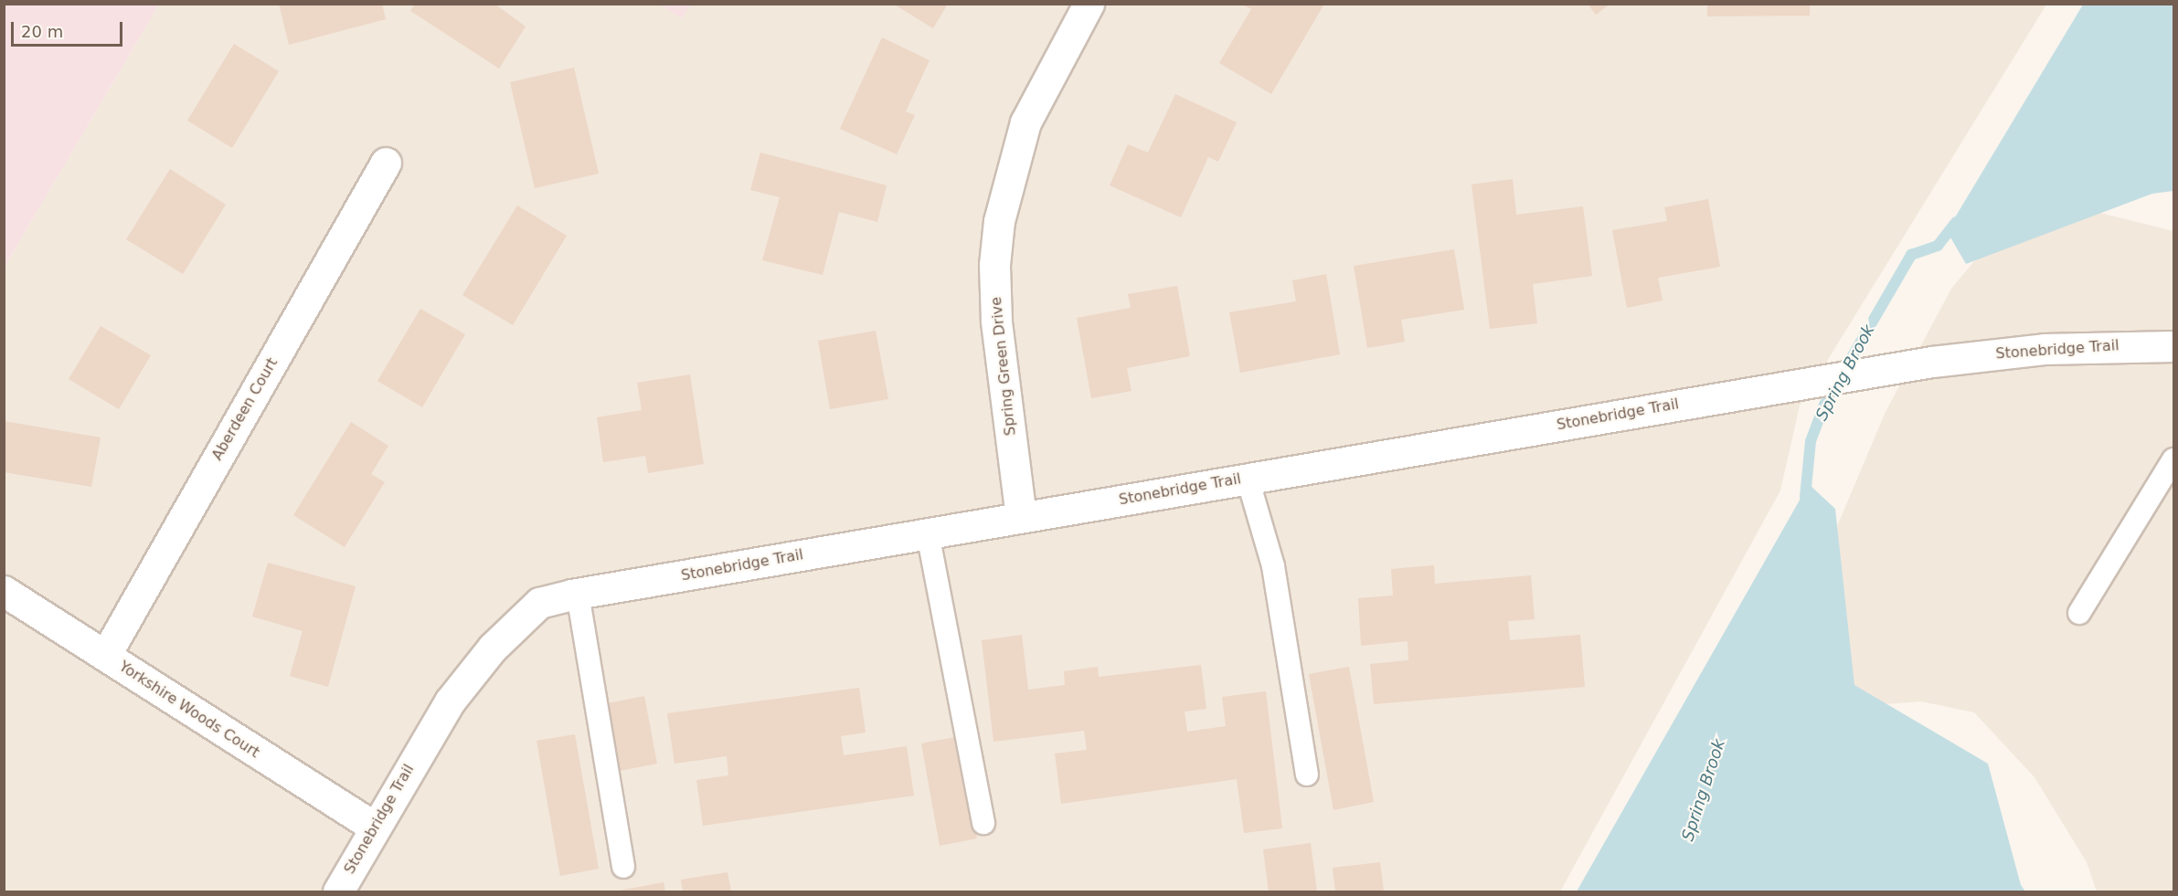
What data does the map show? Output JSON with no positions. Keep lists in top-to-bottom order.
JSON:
{
  "streets": {
    "street": [
      "Stonebridge Trail",
      "Spring Green Drive",
      "Aberdeen Court",
      "Yorkshire Woods Court"
    ]
  },
  "crossings": [
    ["Stonebridge Trail", "Spring Green Drive"],
    ["Stonebridge Trail", "Yorkshire Woods Court"],
    ["Aberdeen Court", "Yorkshire Woods Court"]
  ],
  "water": ["Spring Brook"],
  "scale_bar": "20 m"
}
